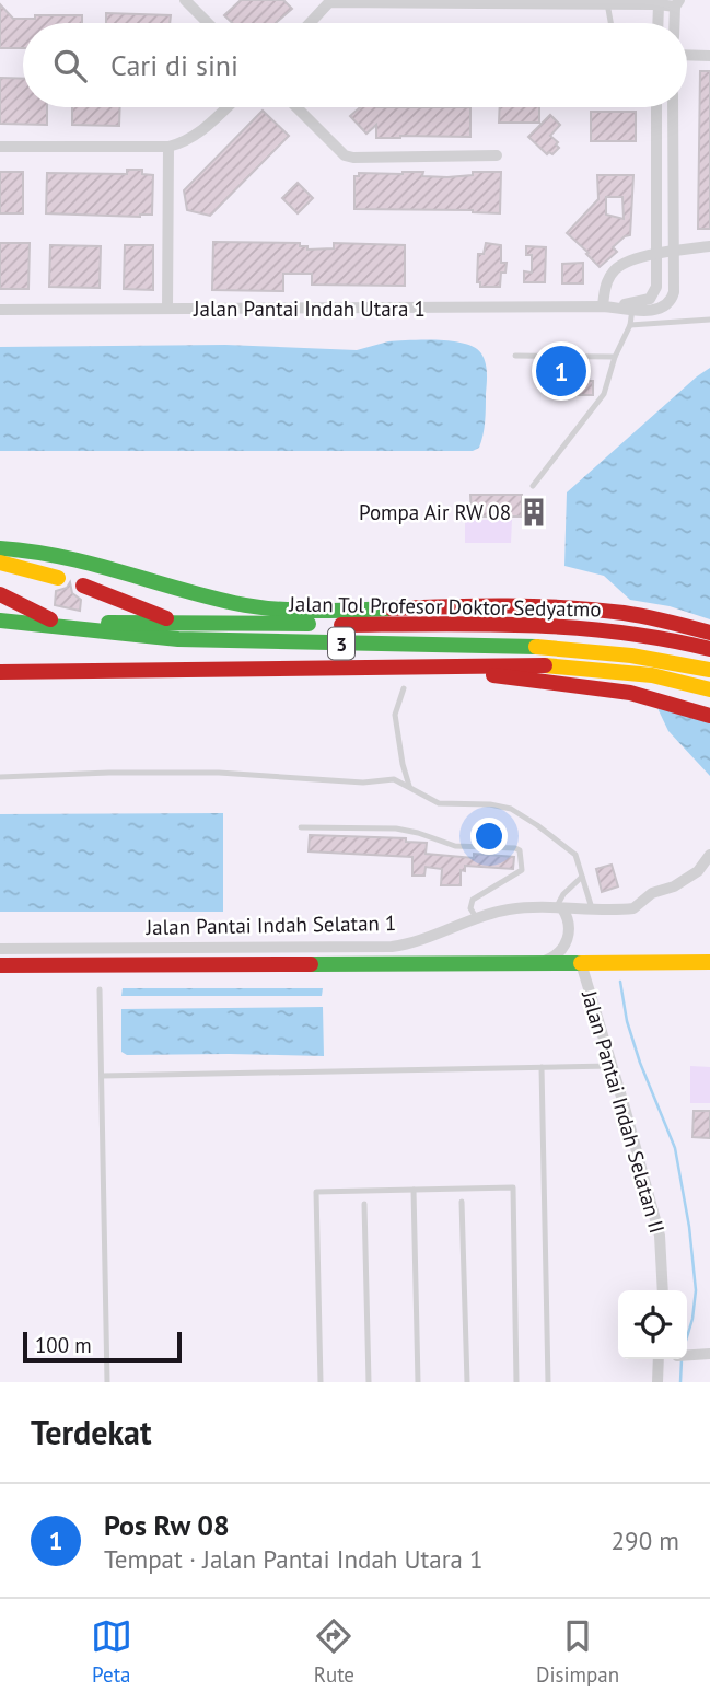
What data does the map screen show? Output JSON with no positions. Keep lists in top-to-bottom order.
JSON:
{
  "streets": {
    "main road": ["Jalan Tol Profesor Doktor Sedyatmo", "3", "Jalan Pantai Indah Selatan 1"],
    "street": ["Jalan Pantai Indah Utara 1", "Jalan Pantai Indah Selatan II"]
  },
  "crossings": [
    ["Jalan Pantai Indah Selatan 1", "Jalan Pantai Indah Selatan II"]
  ],
  "places": {
    "building": ["Pompa Air RW 08"]
  },
  "scale_bar": "100 m",
  "page": {
    "search": "Cari di sini",
    "pins": "1",
    "scale": "100 m",
    "heading": "Terdekat",
    "list": [
      {
        "mark": "1",
        "name": "Pos Rw 08",
        "note": "Tempat · Jalan Pantai Indah Utara 1",
        "value": "290 m"
      }
    ],
    "nav": ["Peta", "Rute", "Disimpan"]
  }
}
